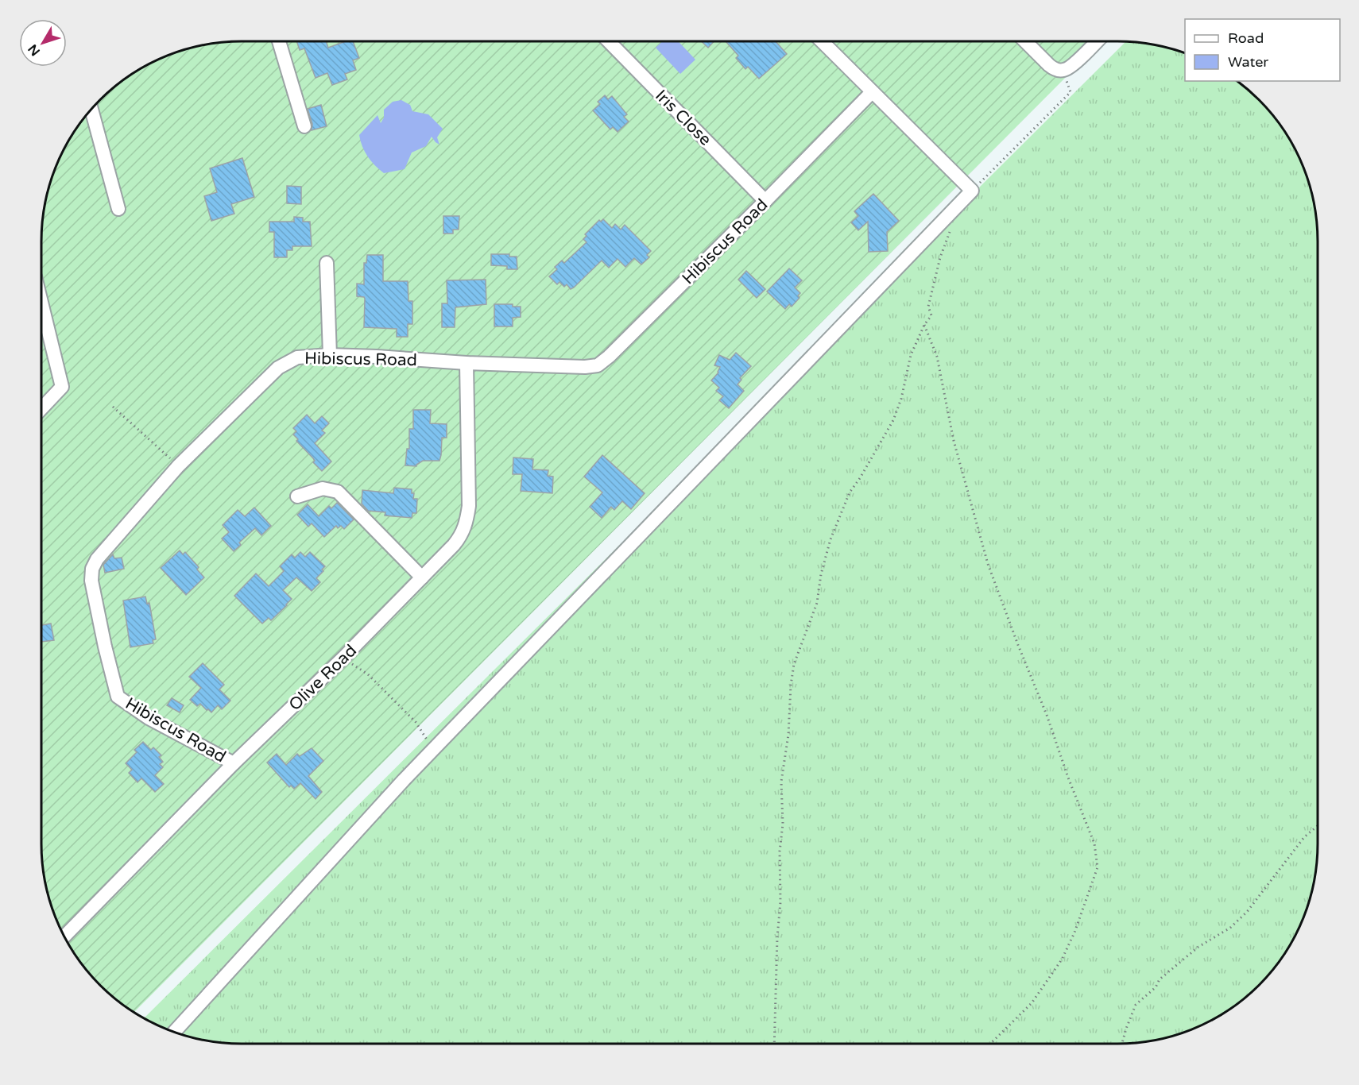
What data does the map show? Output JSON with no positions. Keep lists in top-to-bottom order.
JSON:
{
  "streets": {
    "street": ["Iris Close", "Hibiscus Road", "Olive Road"]
  },
  "crossings": [
    ["Iris Close", "Hibiscus Road"],
    ["Hibiscus Road", "Olive Road"]
  ],
  "legend": ["Road", "Water"],
  "north": "bottom left"
}
